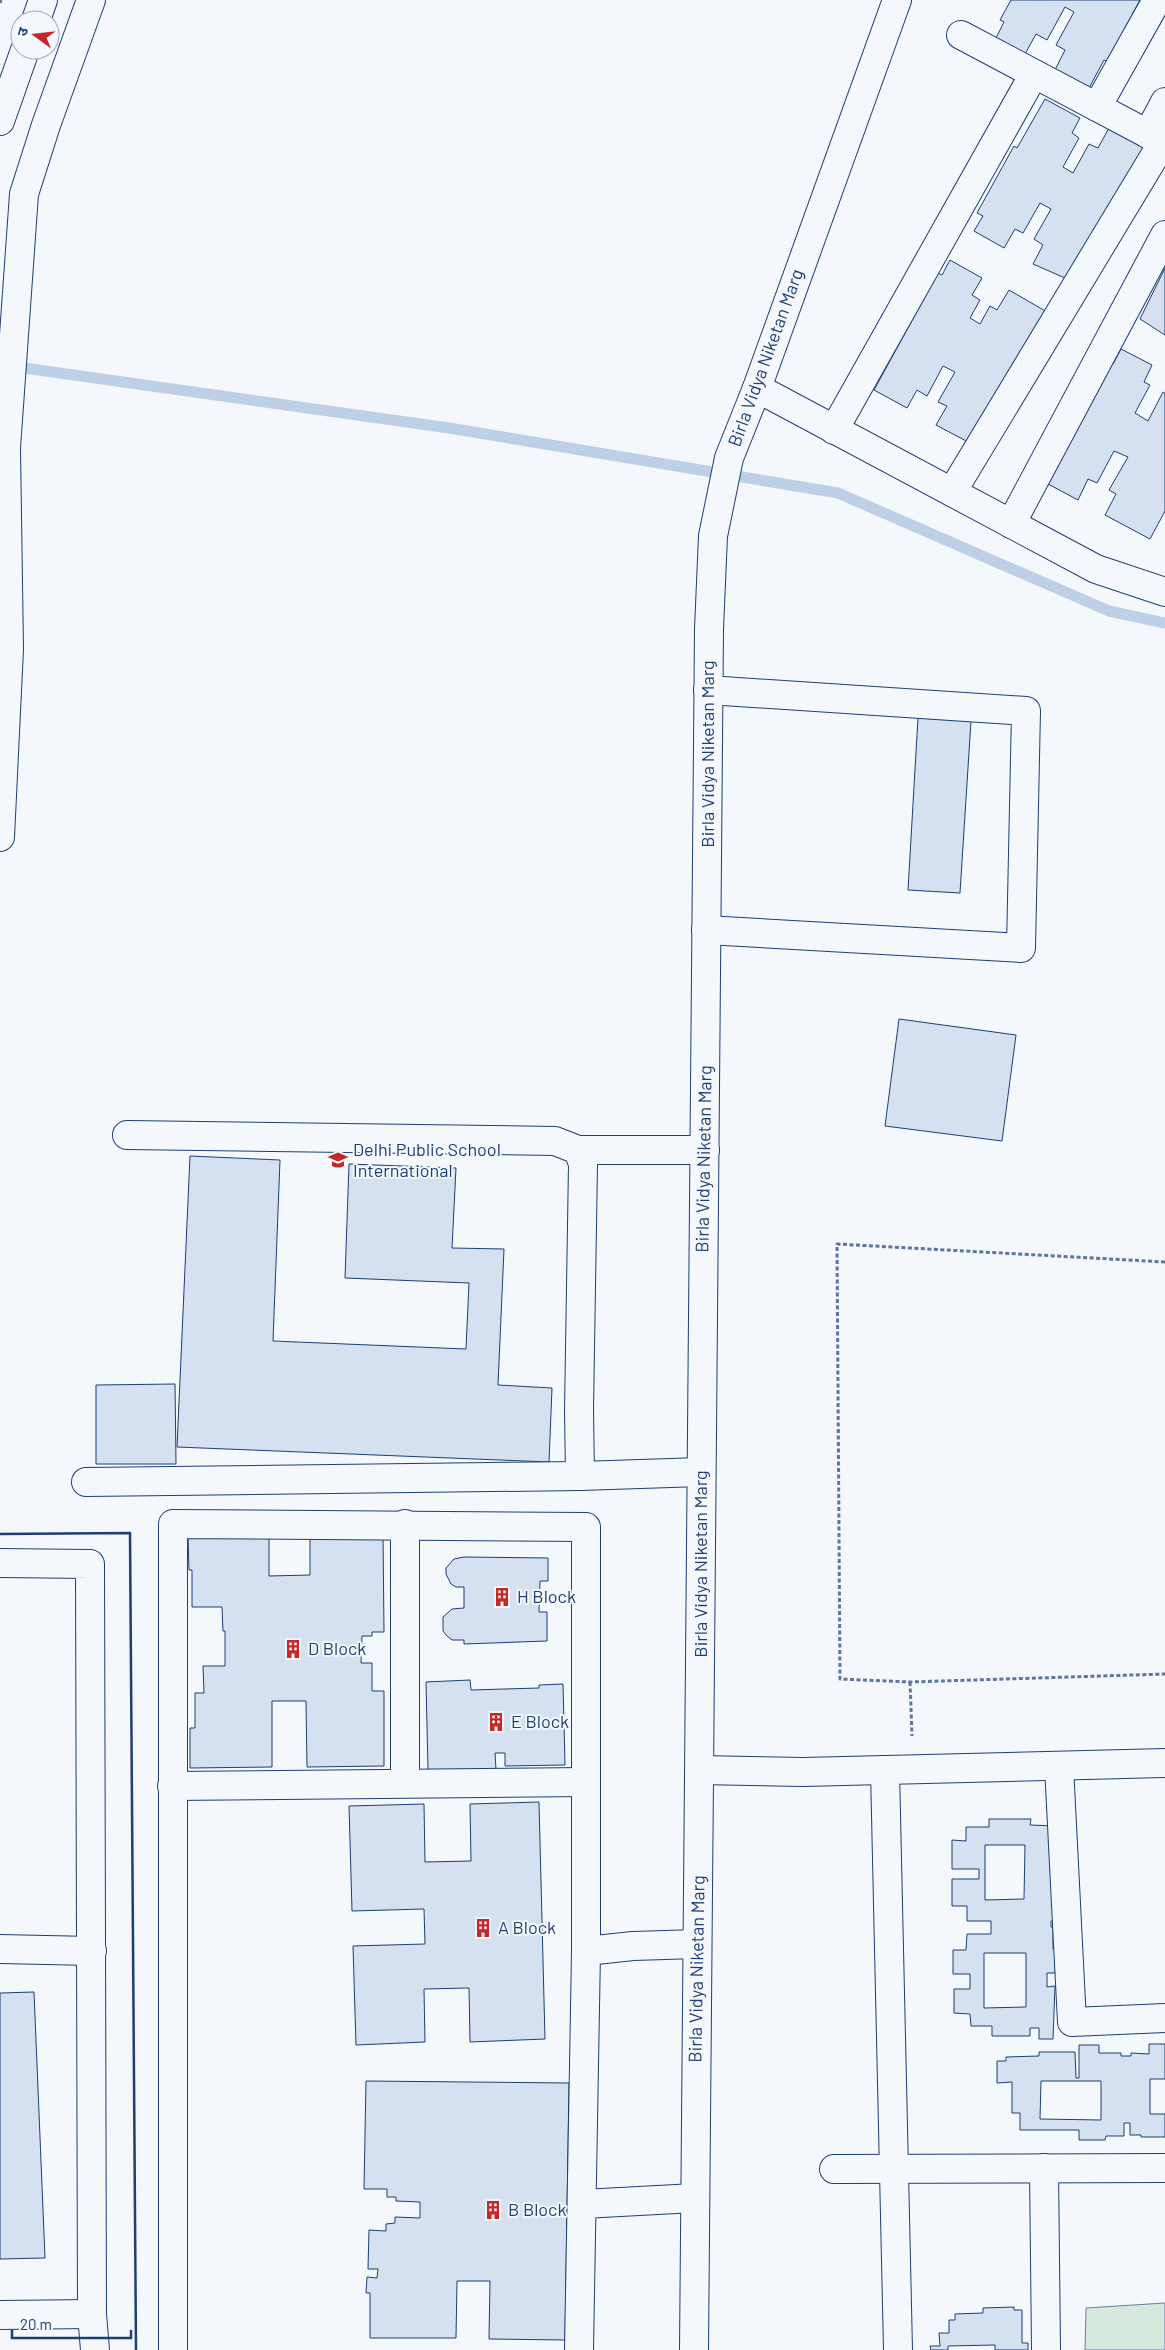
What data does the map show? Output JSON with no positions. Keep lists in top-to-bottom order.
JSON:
{
  "streets": {
    "street": ["Birla Vidya Niketan Marg"]
  },
  "places": {
    "school or university": ["Delhi Public School International"],
    "building": [
      "H Block",
      "D Block",
      "E Block",
      "A Block",
      "B Block"
    ]
  },
  "scale_bar": "20 m",
  "north": "left"
}
